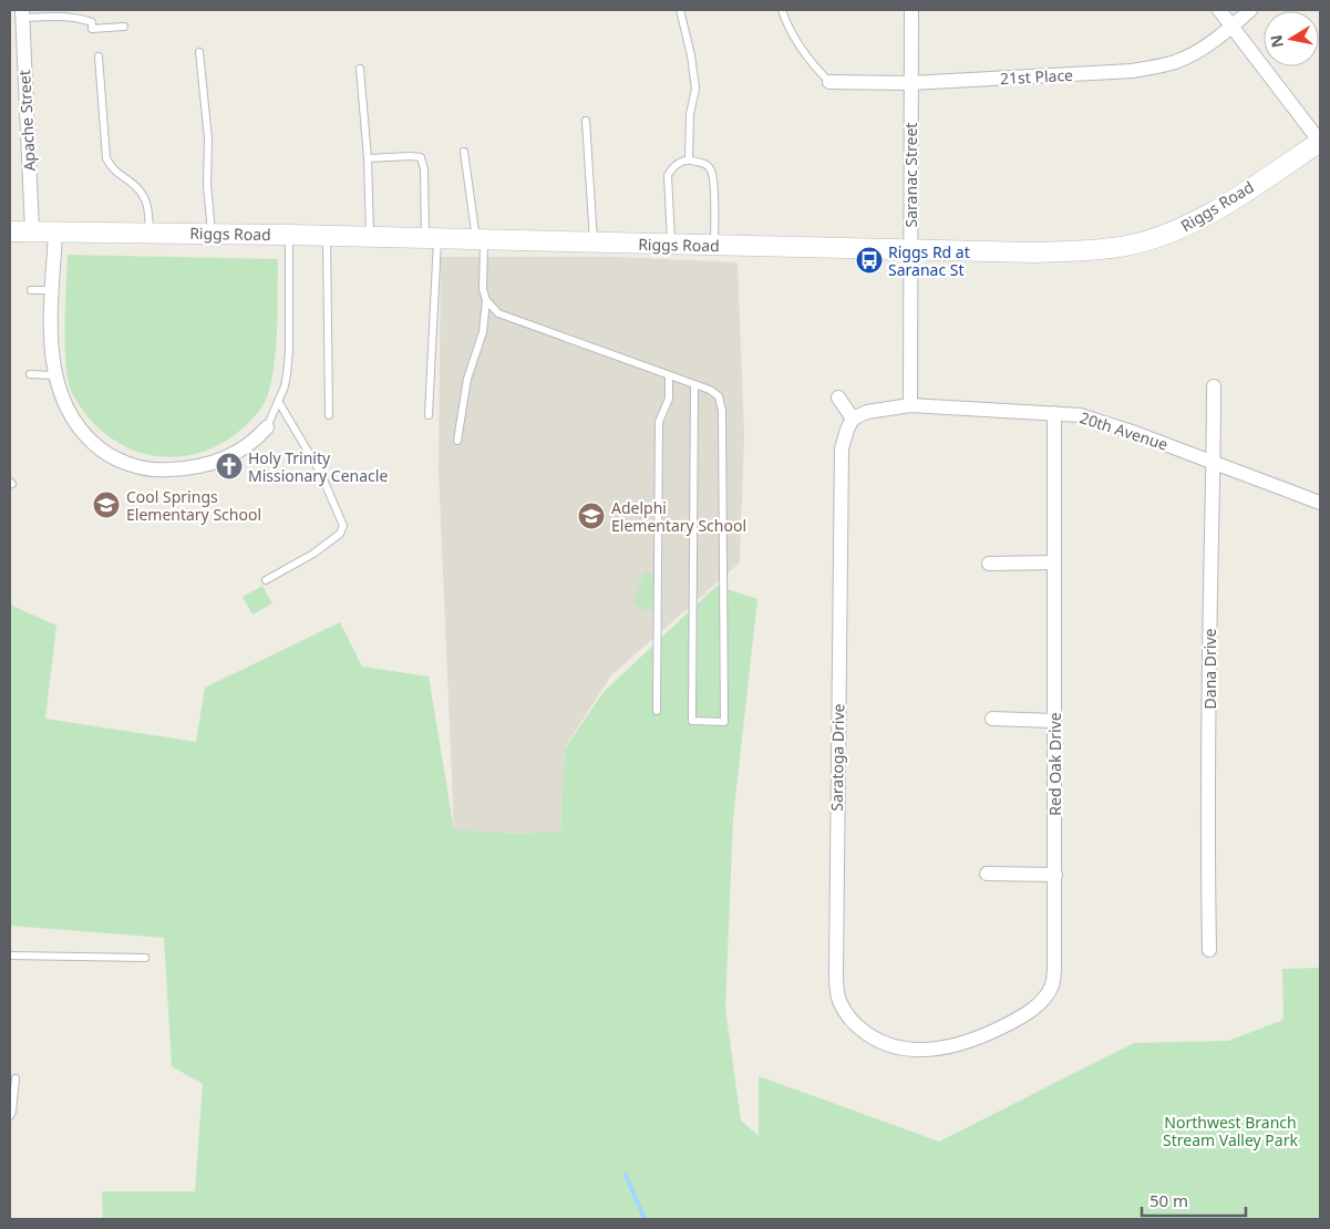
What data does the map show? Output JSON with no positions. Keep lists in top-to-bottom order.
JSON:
{
  "streets": {
    "main road": ["Riggs Road"],
    "street": [
      "21st Place",
      "Apache Street",
      "Saranac Street",
      "20th Avenue",
      "Dana Drive",
      "Saratoga Drive",
      "Red Oak Drive"
    ]
  },
  "crossings": [
    ["21st Place", "Saranac Street"],
    ["Apache Street", "Riggs Road"],
    ["Saranac Street", "Riggs Road"],
    ["Saranac Street", "20th Avenue"],
    ["20th Avenue", "Dana Drive"],
    ["20th Avenue", "Saratoga Drive"],
    ["20th Avenue", "Red Oak Drive"],
    ["Saratoga Drive", "Red Oak Drive"]
  ],
  "parks": ["Northwest Branch Stream Valley Park"],
  "places": {
    "bus stop": ["Riggs Rd at Saranac St"],
    "church": ["Holy Trinity Missionary Cenacle"],
    "school or university": ["Cool Springs Elementary School", "Adelphi Elementary School"]
  },
  "scale_bar": "50 m",
  "north": "left"
}
